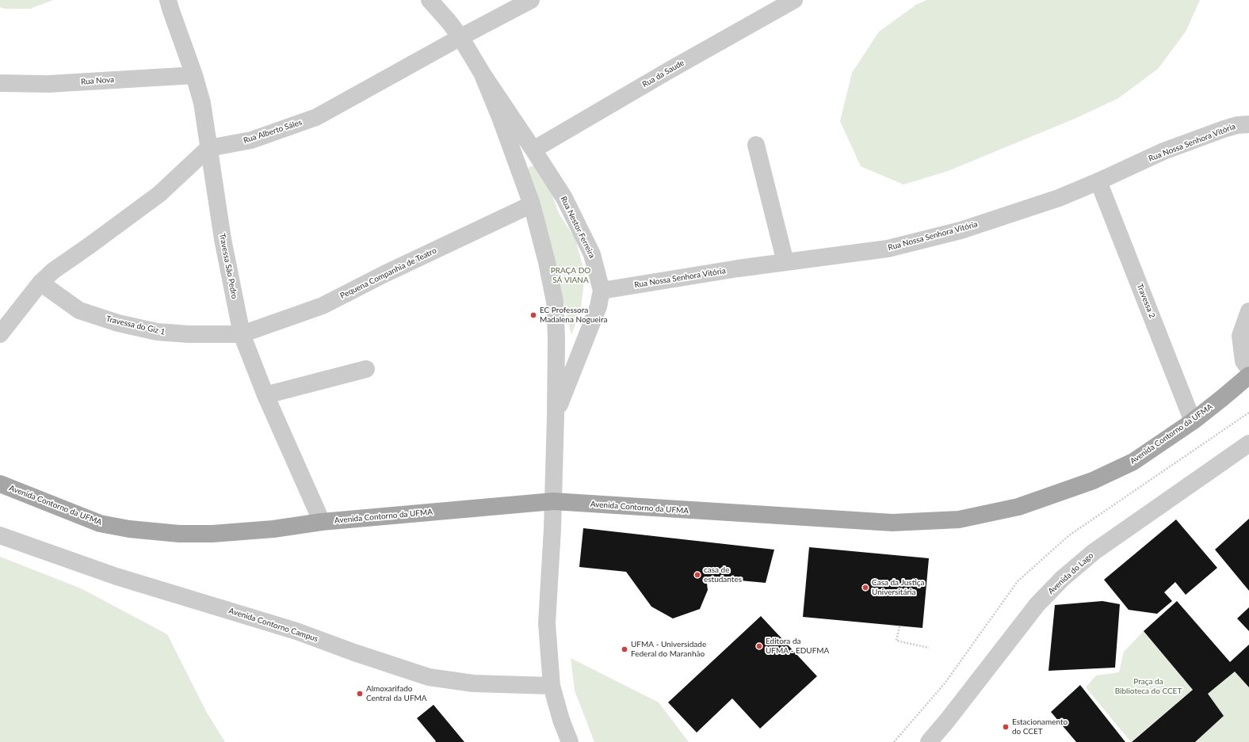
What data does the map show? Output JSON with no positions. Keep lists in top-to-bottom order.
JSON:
{
  "streets": {
    "main road": ["Avenida Contorno da UFMA"],
    "street": [
      "Rua da Saude",
      "Rua Nova",
      "Rua Alberto Sáles",
      "Rua Nossa Senhora Vitória",
      "Rua Nestor Ferreira",
      "Travessa São Pedro",
      "Pequena Companhia de Teatro",
      "Travessa 2",
      "Travessa do Giz 1",
      "Avenida do Lago",
      "Avenida Contorno Campus"
    ]
  },
  "crossings": [
    ["Rua da Saude", "Rua Nestor Ferreira"],
    ["Rua Nova", "Travessa São Pedro"],
    ["Rua Alberto Sáles", "Rua Nestor Ferreira"],
    ["Rua Alberto Sáles", "Travessa São Pedro"],
    ["Rua Nossa Senhora Vitória", "Rua Nestor Ferreira"],
    ["Rua Nossa Senhora Vitória", "Travessa 2"],
    ["Rua Nestor Ferreira", "Pequena Companhia de Teatro"],
    ["Rua Nestor Ferreira", "Avenida Contorno da UFMA"],
    ["Rua Nestor Ferreira", "Avenida Contorno Campus"],
    ["Travessa São Pedro", "Pequena Companhia de Teatro"],
    ["Travessa São Pedro", "Travessa do Giz 1"],
    ["Travessa São Pedro", "Avenida Contorno da UFMA"],
    ["Pequena Companhia de Teatro", "Travessa do Giz 1"],
    ["Travessa 2", "Avenida Contorno da UFMA"]
  ],
  "parks": ["PRAÇA DO SÁ VIANA", "Praça da Biblioteca do CCET"],
  "places": [
    "EC Professora Madalena Nogueira",
    "casa de estudantes",
    "Casa da Justiça Universitária",
    "Editora da UFMA - EDUFMA",
    "UFMA - Universidade Federal do Maranhão",
    "Almoxarifado Central da UFMA",
    "Estacionamento do CCET"
  ]
}
